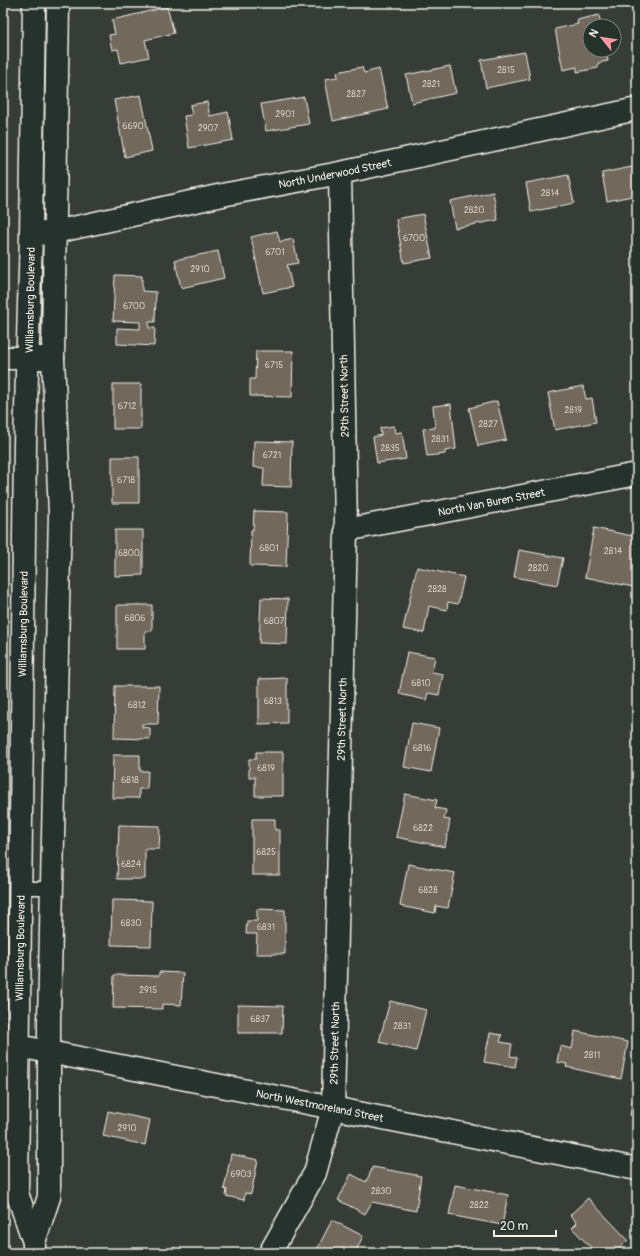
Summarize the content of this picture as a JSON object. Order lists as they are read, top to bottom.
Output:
{
  "streets": {
    "main road": [
      "North Underwood Street",
      "Williamsburg Boulevard",
      "29th Street North",
      "North Van Buren Street",
      "North Westmoreland Street"
    ]
  },
  "crossings": [
    ["North Underwood Street", "Williamsburg Boulevard"],
    ["North Underwood Street", "29th Street North"],
    ["Williamsburg Boulevard", "North Westmoreland Street"],
    ["29th Street North", "North Van Buren Street"],
    ["29th Street North", "North Westmoreland Street"]
  ],
  "house_numbers": [
    "2815",
    "2821",
    "2827",
    "2901",
    "6690",
    "2907",
    "2814",
    "2820",
    "6700",
    "6701",
    "2910",
    "6700",
    "6715",
    "6712",
    "2819",
    "2827",
    "2831",
    "2835",
    "6721",
    "6718",
    "6801",
    "2814",
    "6800",
    "2820",
    "2828",
    "6806",
    "6807",
    "6810",
    "6813",
    "6812",
    "6816",
    "6819",
    "6818",
    "6822",
    "6825",
    "6824",
    "6828",
    "6830",
    "6831",
    "2915",
    "6837",
    "2831",
    "2811",
    "2910",
    "6903",
    "2830",
    "2822"
  ],
  "scale_bar": "20 m",
  "north": "top left"
}
